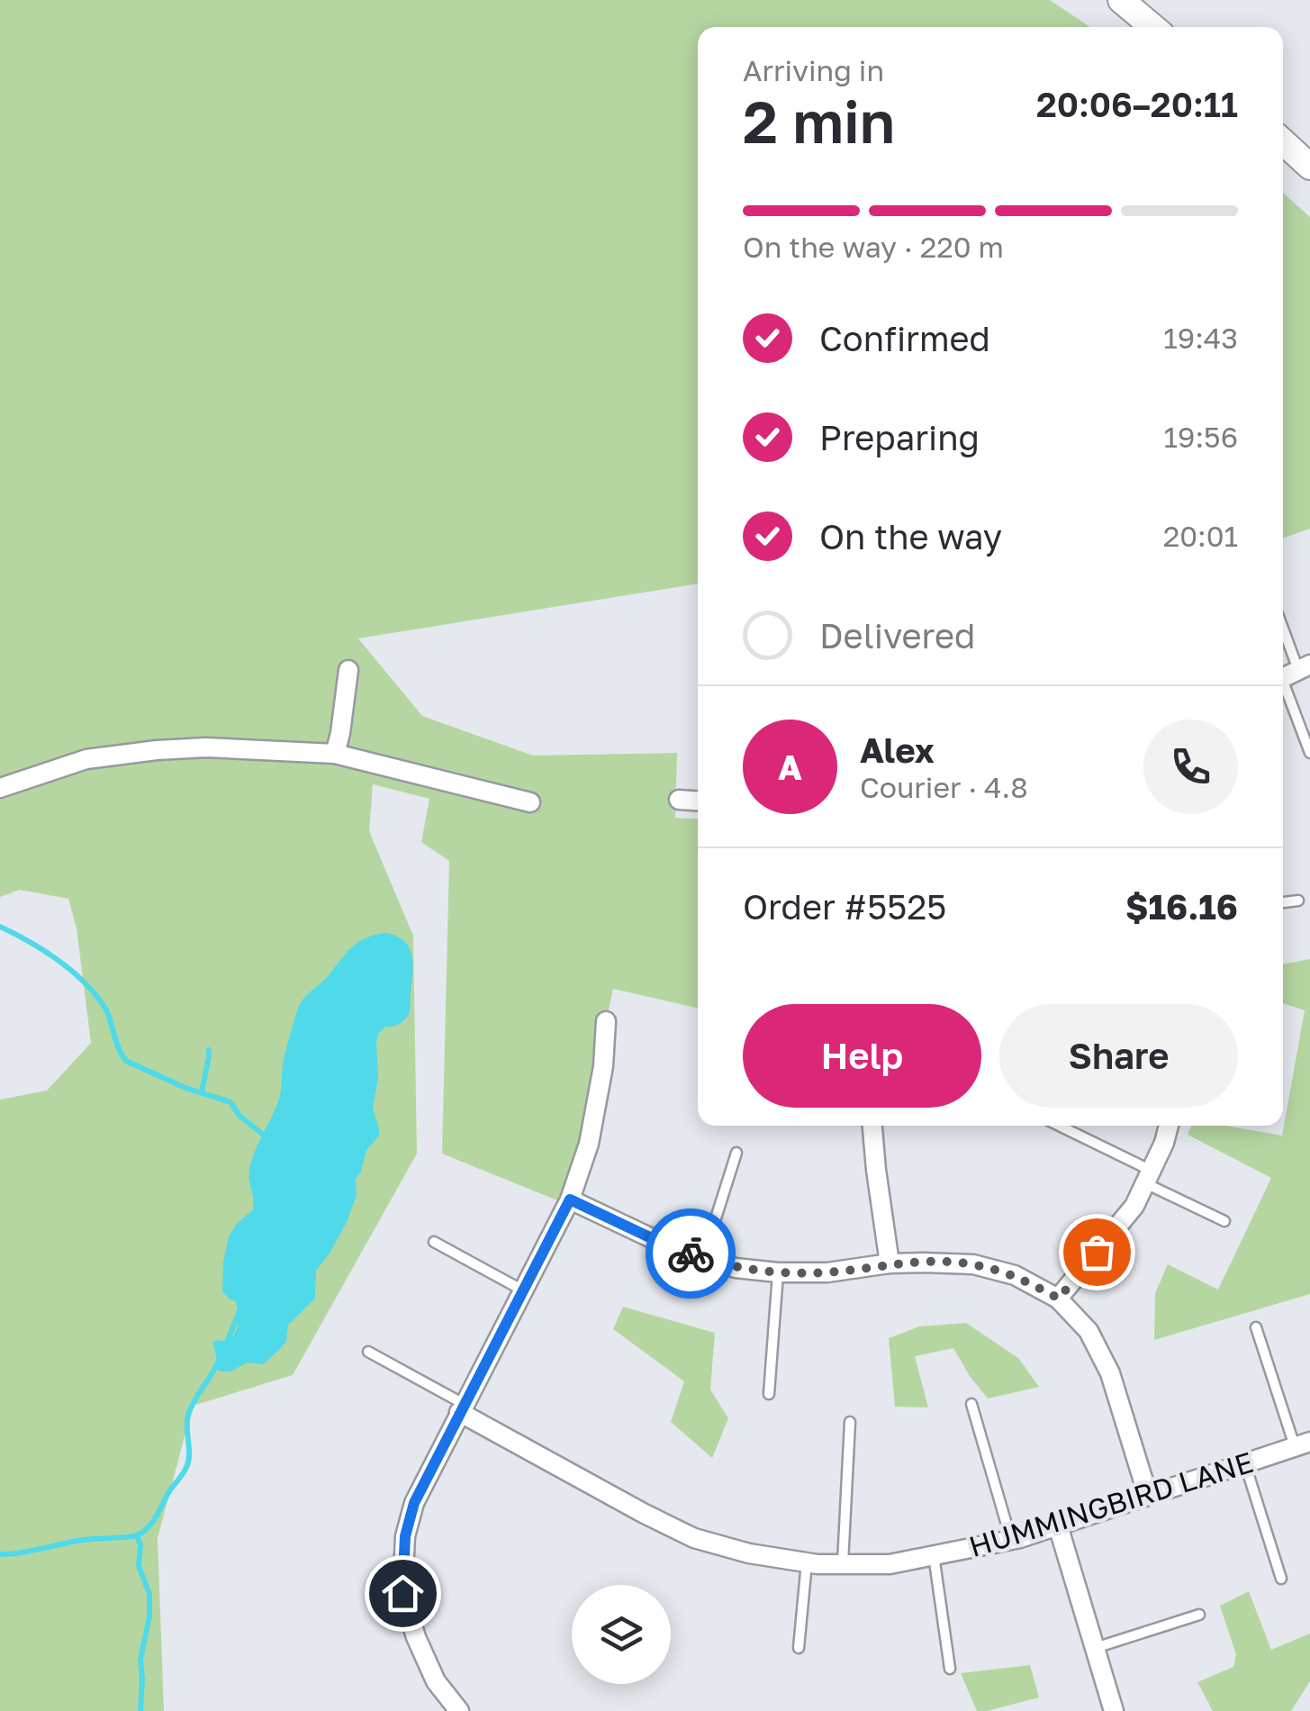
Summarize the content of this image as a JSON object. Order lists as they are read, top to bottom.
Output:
{
  "streets": {
    "street": ["HUMMINGBIRD LANE"]
  },
  "page": {
    "heading": ["2 min", "Arriving in", "20:06–20:11"],
    "panel": [
      "Alex",
      "Courier · 4.8",
      "Order #5525",
      "$16.16"
    ],
    "bar": "On the way · 220 m",
    "list": [
      ["Confirmed", "19:43"],
      ["Preparing", "19:56"],
      ["On the way", "20:01"],
      "Delivered"
    ],
    "round": "A",
    "buttons": ["Help", "Share"]
  }
}
